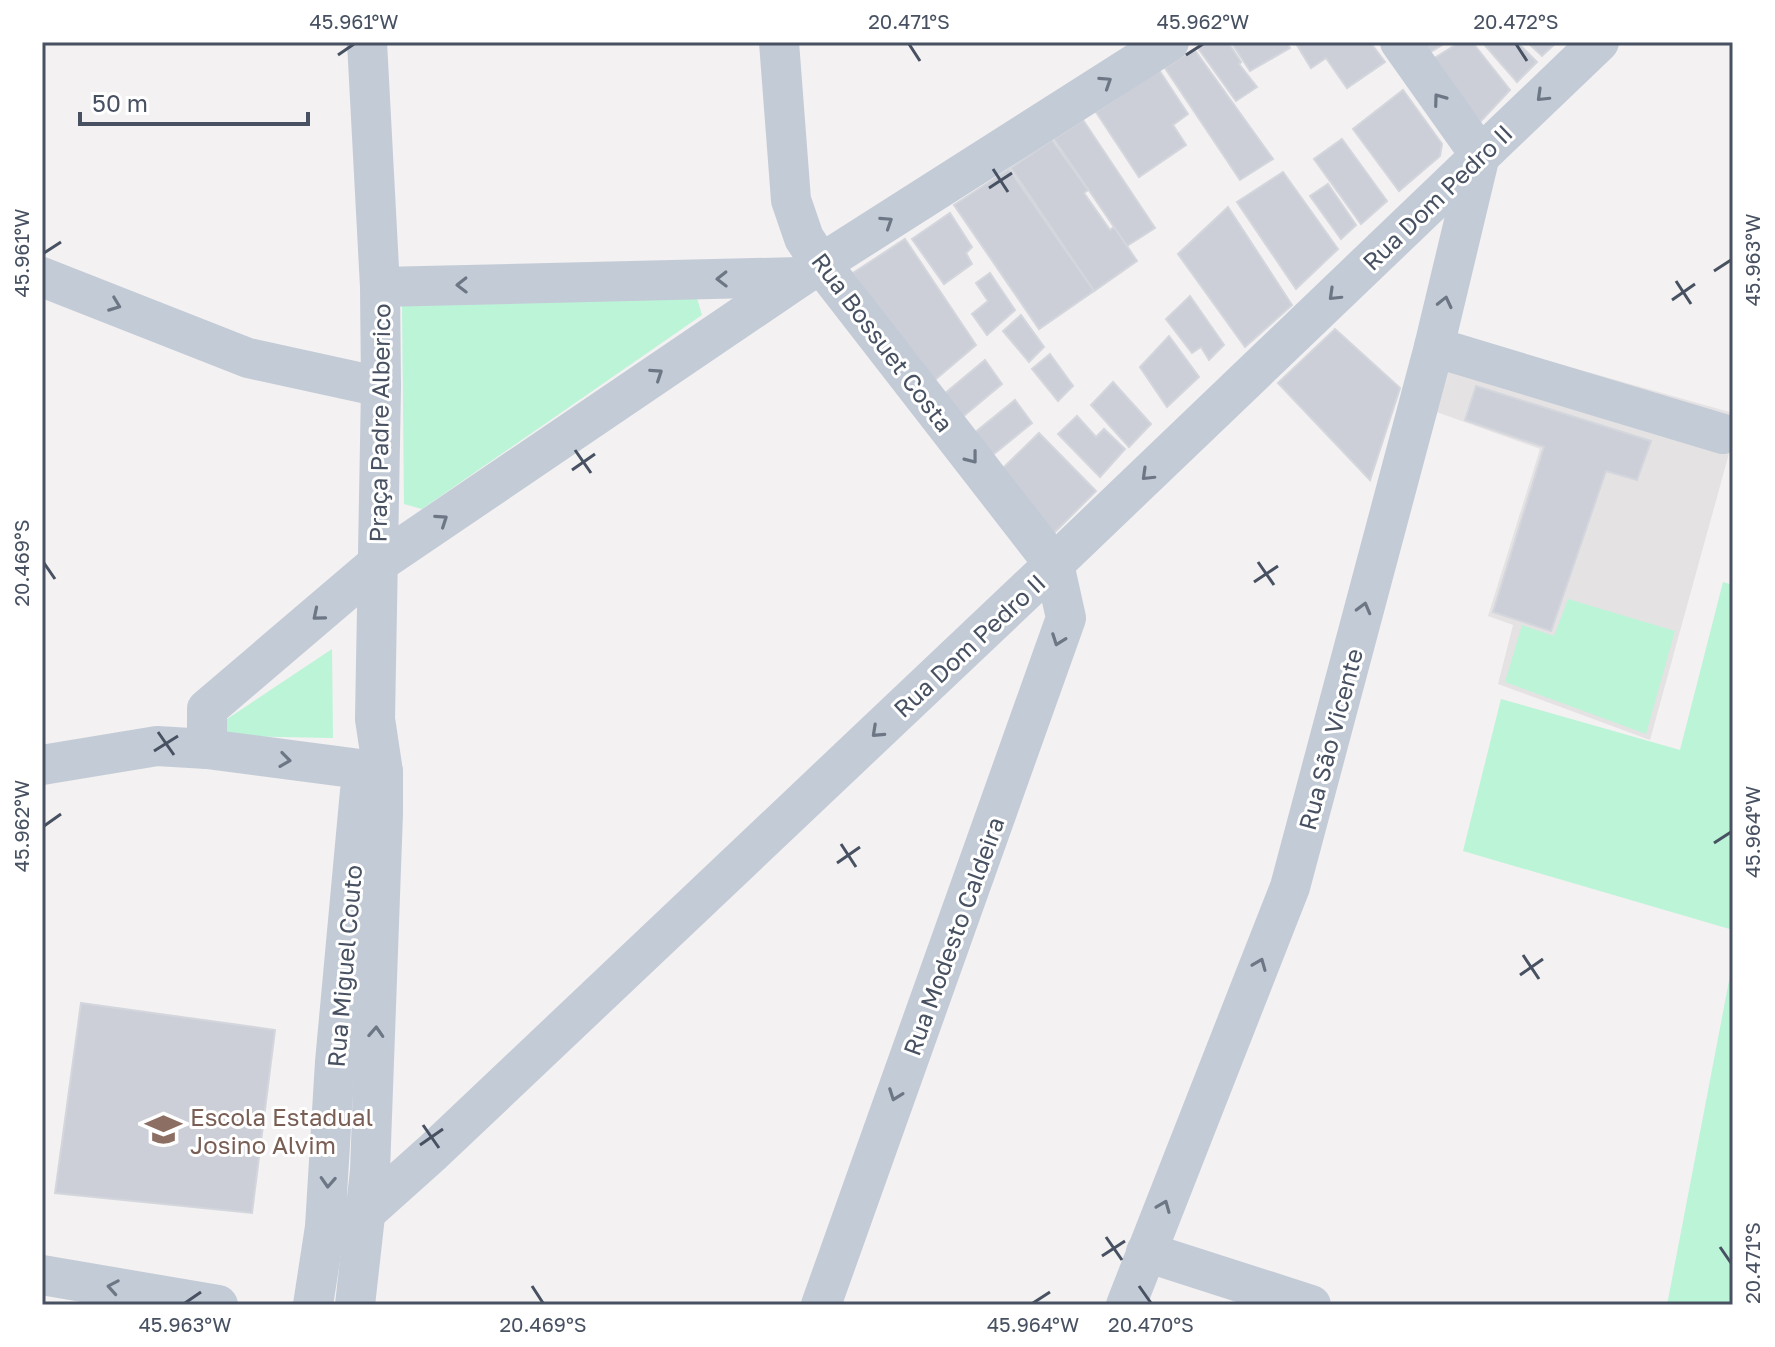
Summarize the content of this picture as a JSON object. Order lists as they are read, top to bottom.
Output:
{
  "streets": {
    "street": [
      "Rua Dom Pedro II",
      "Rua Bossuet Costa",
      "Praça Padre Alberico",
      "Rua São Vicente",
      "Rua Modesto Caldeira",
      "Rua Miguel Couto"
    ]
  },
  "crossings": [
    ["Rua Dom Pedro II", "Rua Bossuet Costa"],
    ["Rua Dom Pedro II", "Rua São Vicente"],
    ["Rua Dom Pedro II", "Rua Modesto Caldeira"],
    ["Rua Dom Pedro II", "Rua Miguel Couto"],
    ["Rua Bossuet Costa", "Praça Padre Alberico"],
    ["Rua Bossuet Costa", "Rua Modesto Caldeira"]
  ],
  "one_way": [
    "Rua Dom Pedro II",
    "Rua Bossuet Costa",
    "Rua São Vicente",
    "Rua Modesto Caldeira"
  ],
  "places": {
    "school or university": ["Escola Estadual Josino Alvim"]
  },
  "scale_bar": "50 m",
  "coordinates": [
    "45.961°W",
    "20.471°S",
    "45.962°W",
    "20.472°S",
    "45.963°W",
    "20.469°S",
    "45.964°W",
    "20.470°S"
  ]
}
